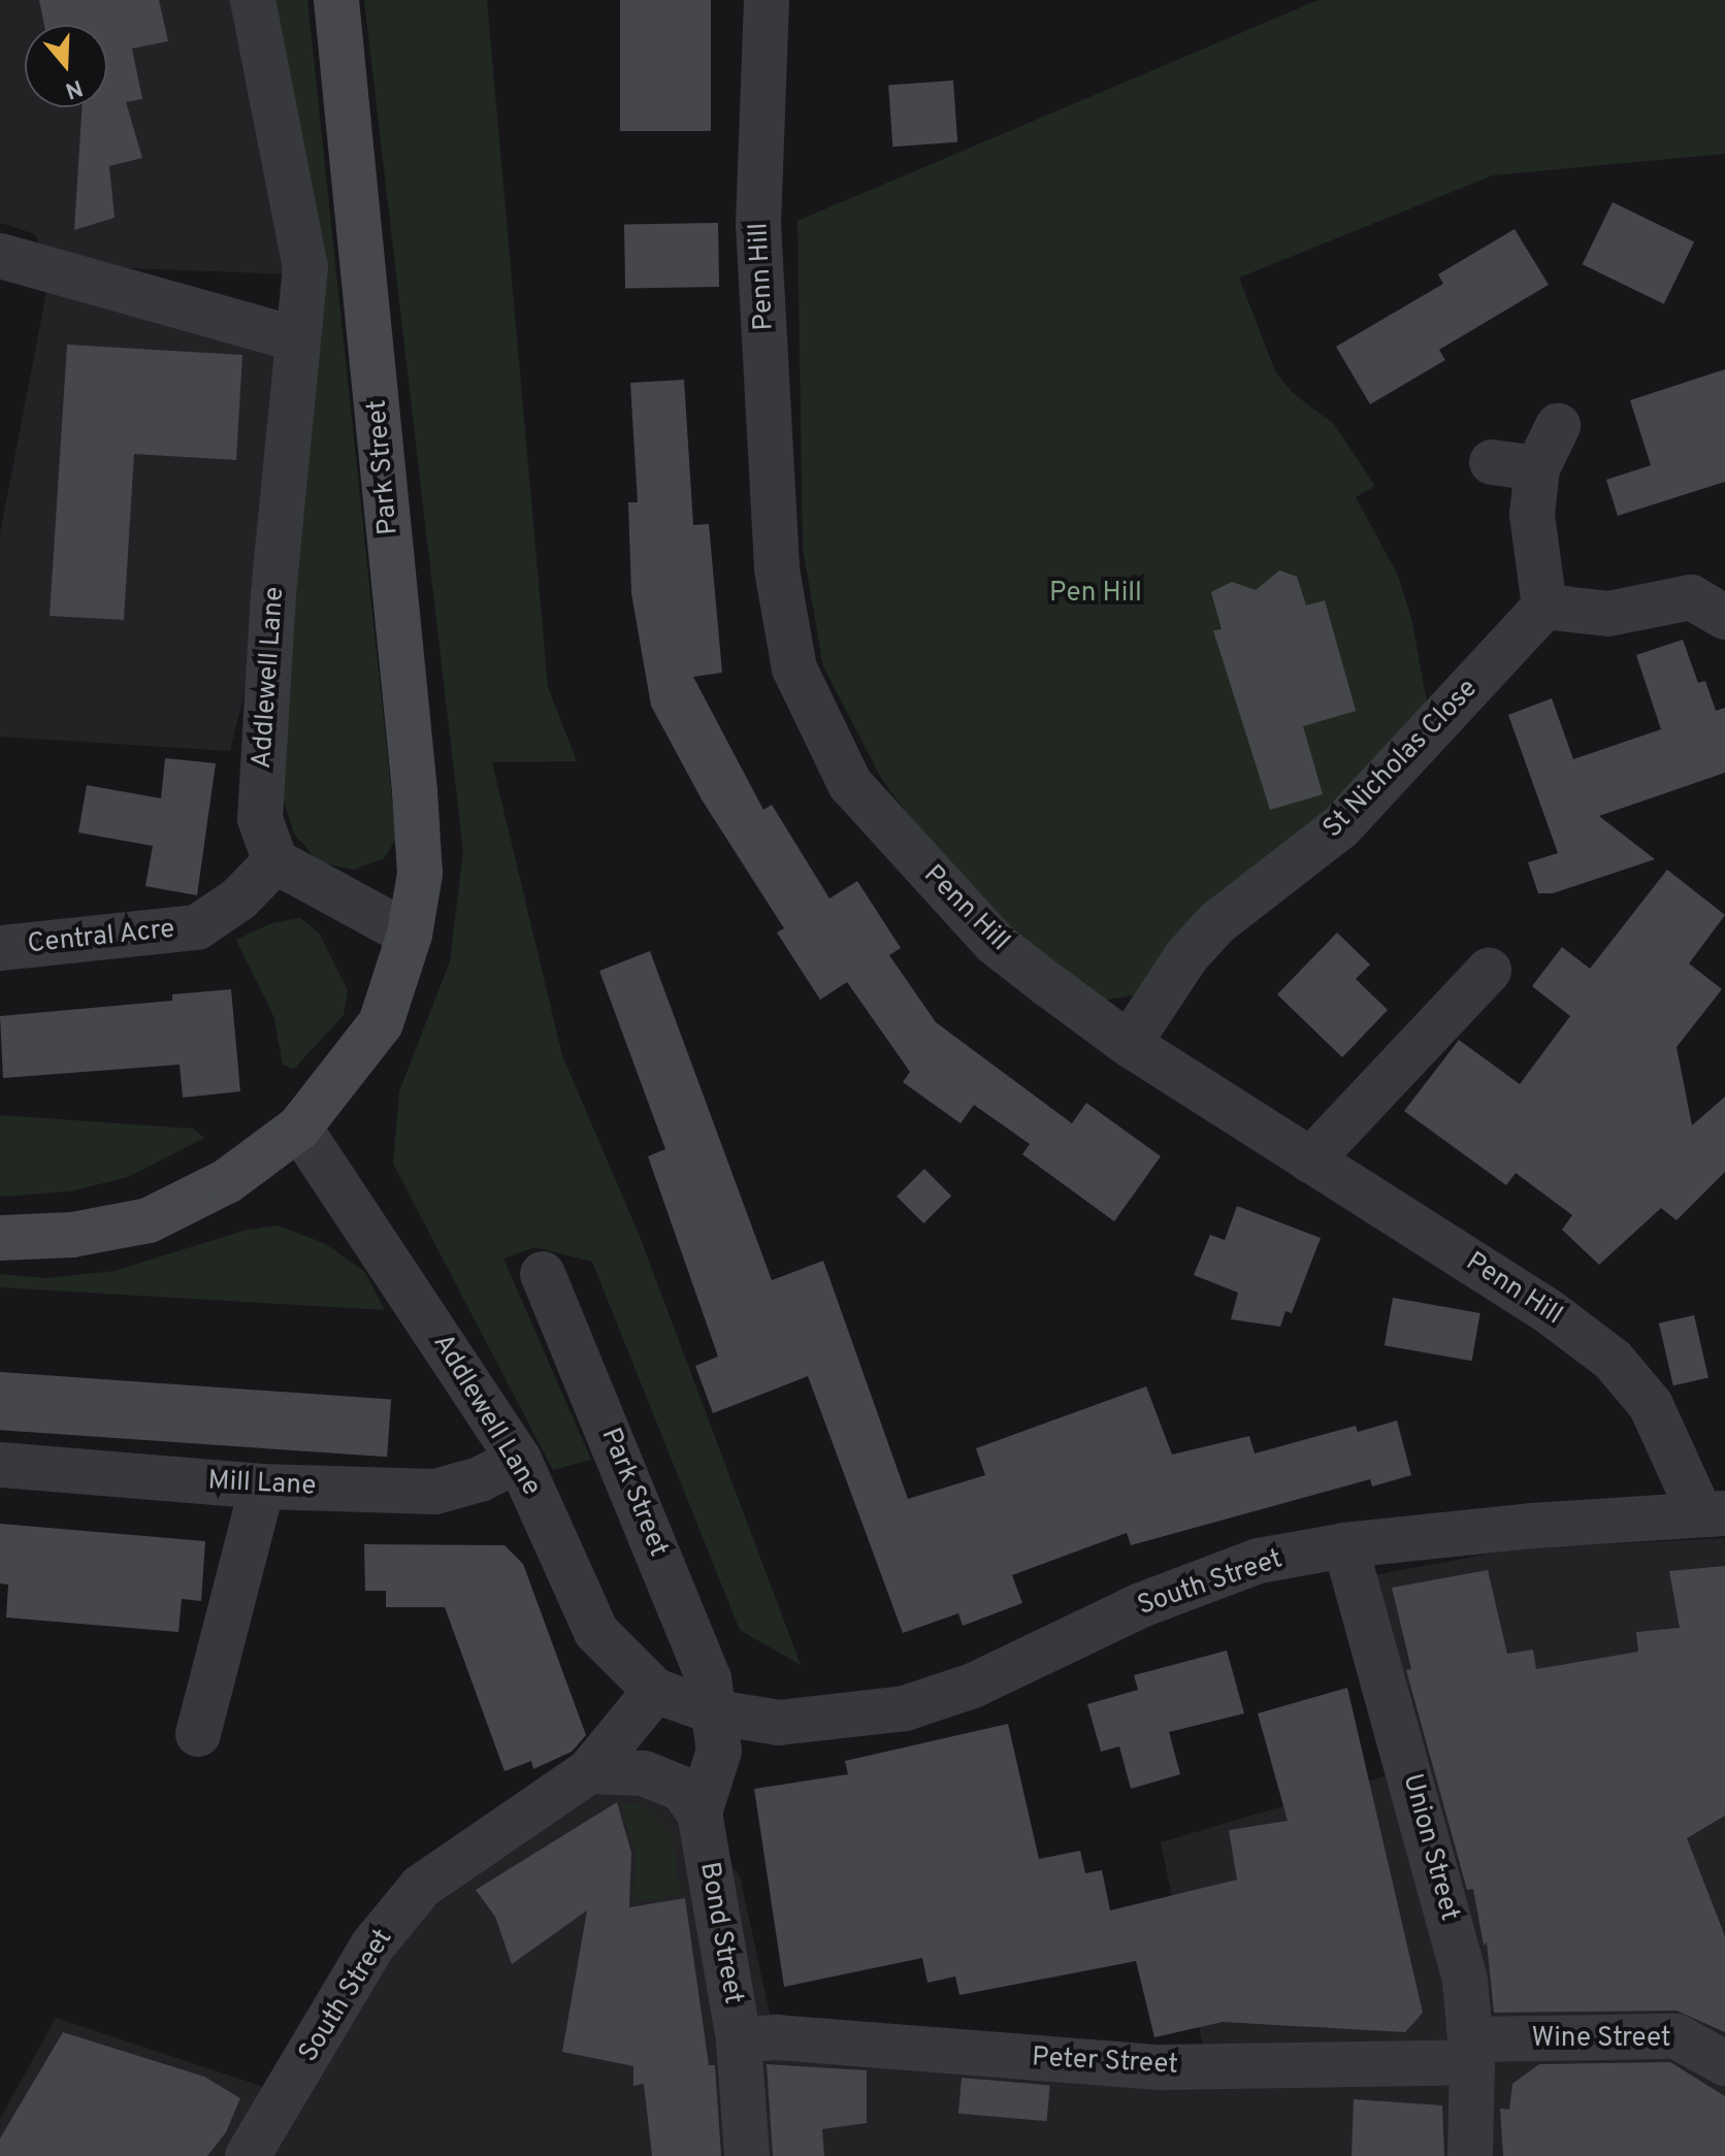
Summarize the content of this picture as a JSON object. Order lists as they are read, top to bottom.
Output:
{
  "streets": {
    "street": [
      "Penn Hill",
      "Park Street",
      "Addlewell Lane",
      "St Nicholas Close",
      "Central Acre",
      "Mill Lane",
      "South Street",
      "Union Street",
      "Bond Street",
      "Wine Street",
      "Peter Street"
    ]
  },
  "crossings": [
    ["Penn Hill", "St Nicholas Close"],
    ["Penn Hill", "South Street"],
    ["Park Street", "Addlewell Lane"],
    ["Park Street", "South Street"],
    ["Park Street", "Bond Street"],
    ["Addlewell Lane", "Central Acre"],
    ["Addlewell Lane", "Mill Lane"],
    ["Addlewell Lane", "South Street"],
    ["Addlewell Lane", "Bond Street"],
    ["South Street", "Union Street"],
    ["South Street", "Bond Street"],
    ["Union Street", "Wine Street"],
    ["Union Street", "Peter Street"],
    ["Bond Street", "Peter Street"],
    ["Wine Street", "Peter Street"]
  ],
  "parks": ["Pen Hill"],
  "north": "bottom"
}
